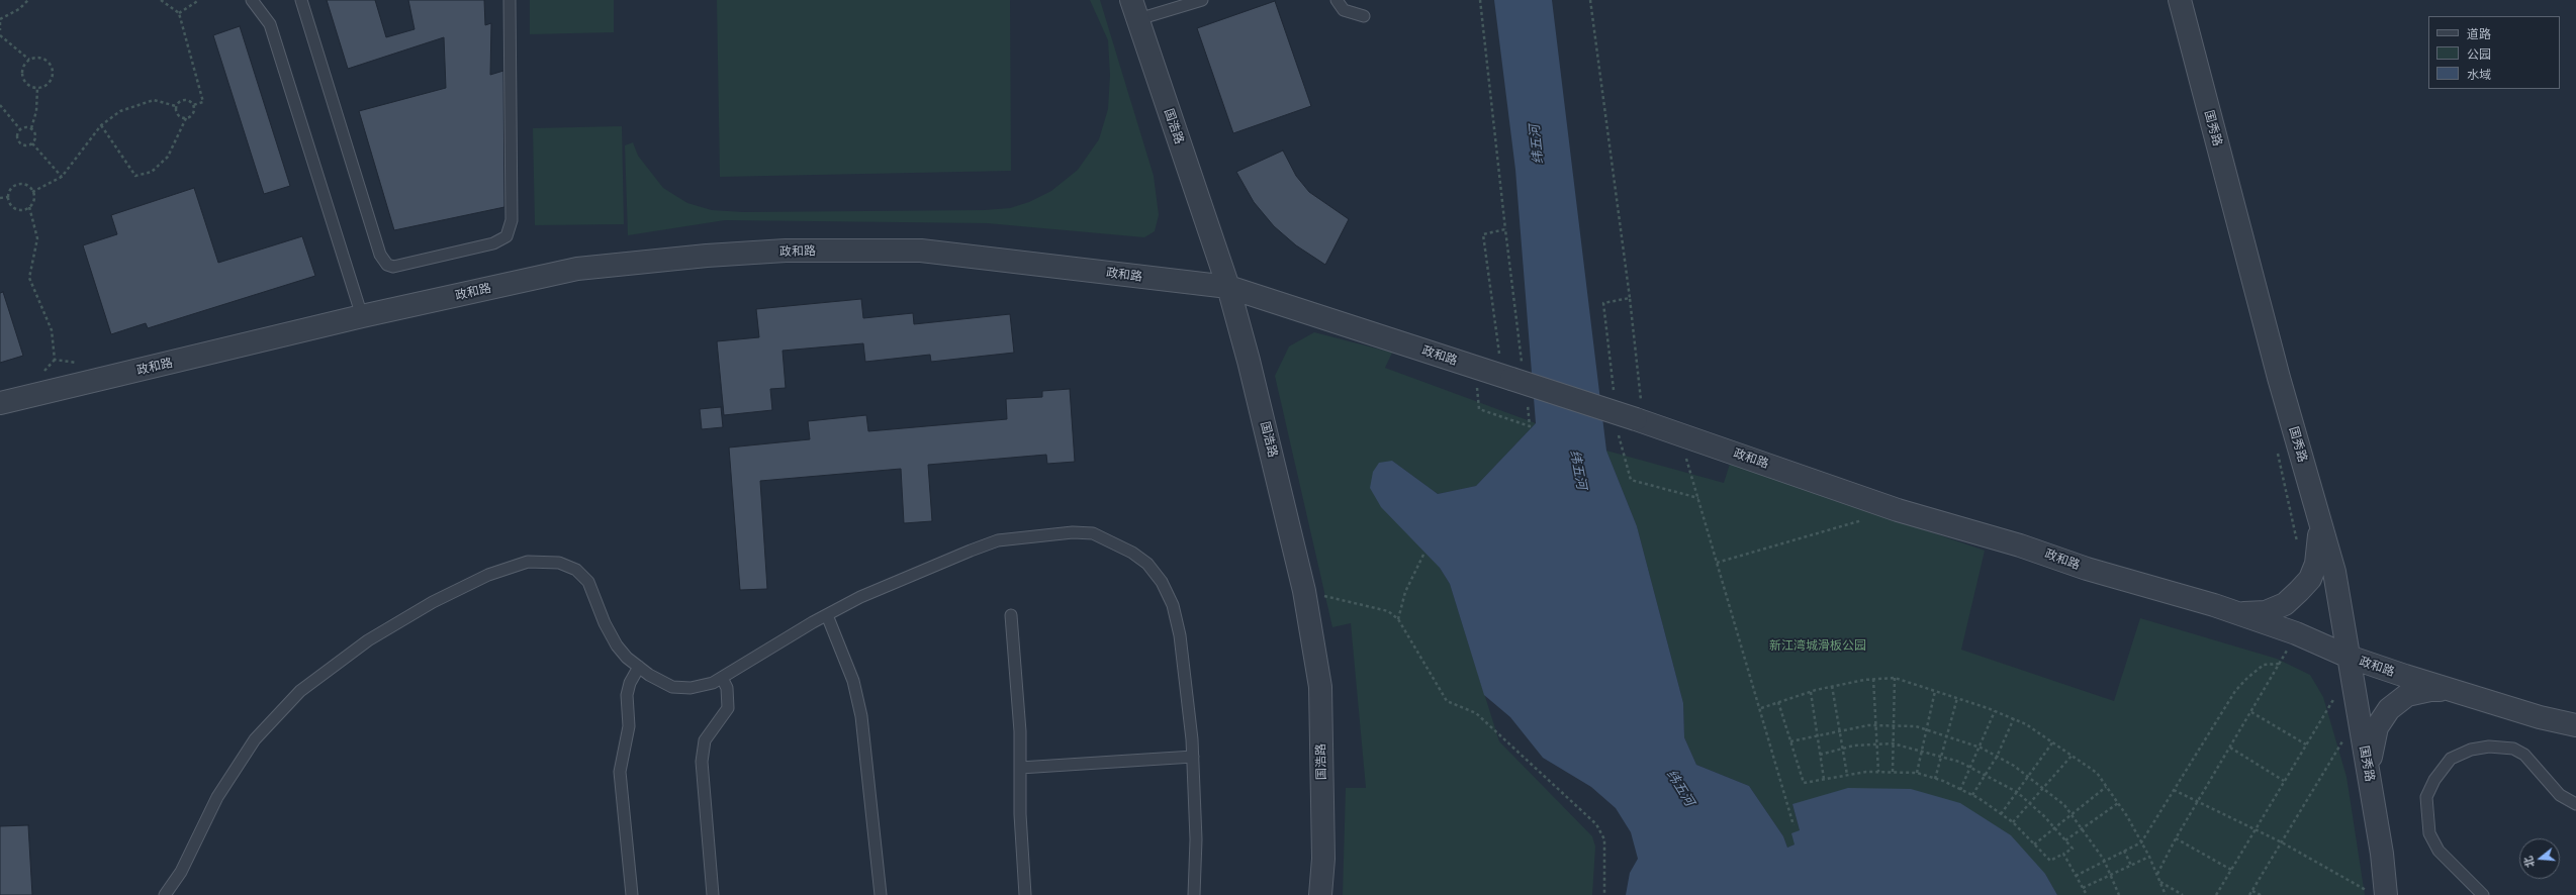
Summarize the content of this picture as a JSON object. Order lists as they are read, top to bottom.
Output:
{
  "streets": {
    "street": ["国浩路", "国秀路", "政和路"]
  },
  "crossings": [
    ["国浩路", "政和路"],
    ["国秀路", "政和路"]
  ],
  "water": ["纬五河"],
  "parks": ["新江湾城滑板公园"],
  "legend": ["道路", "公园", "水域"],
  "north": "left"
}
